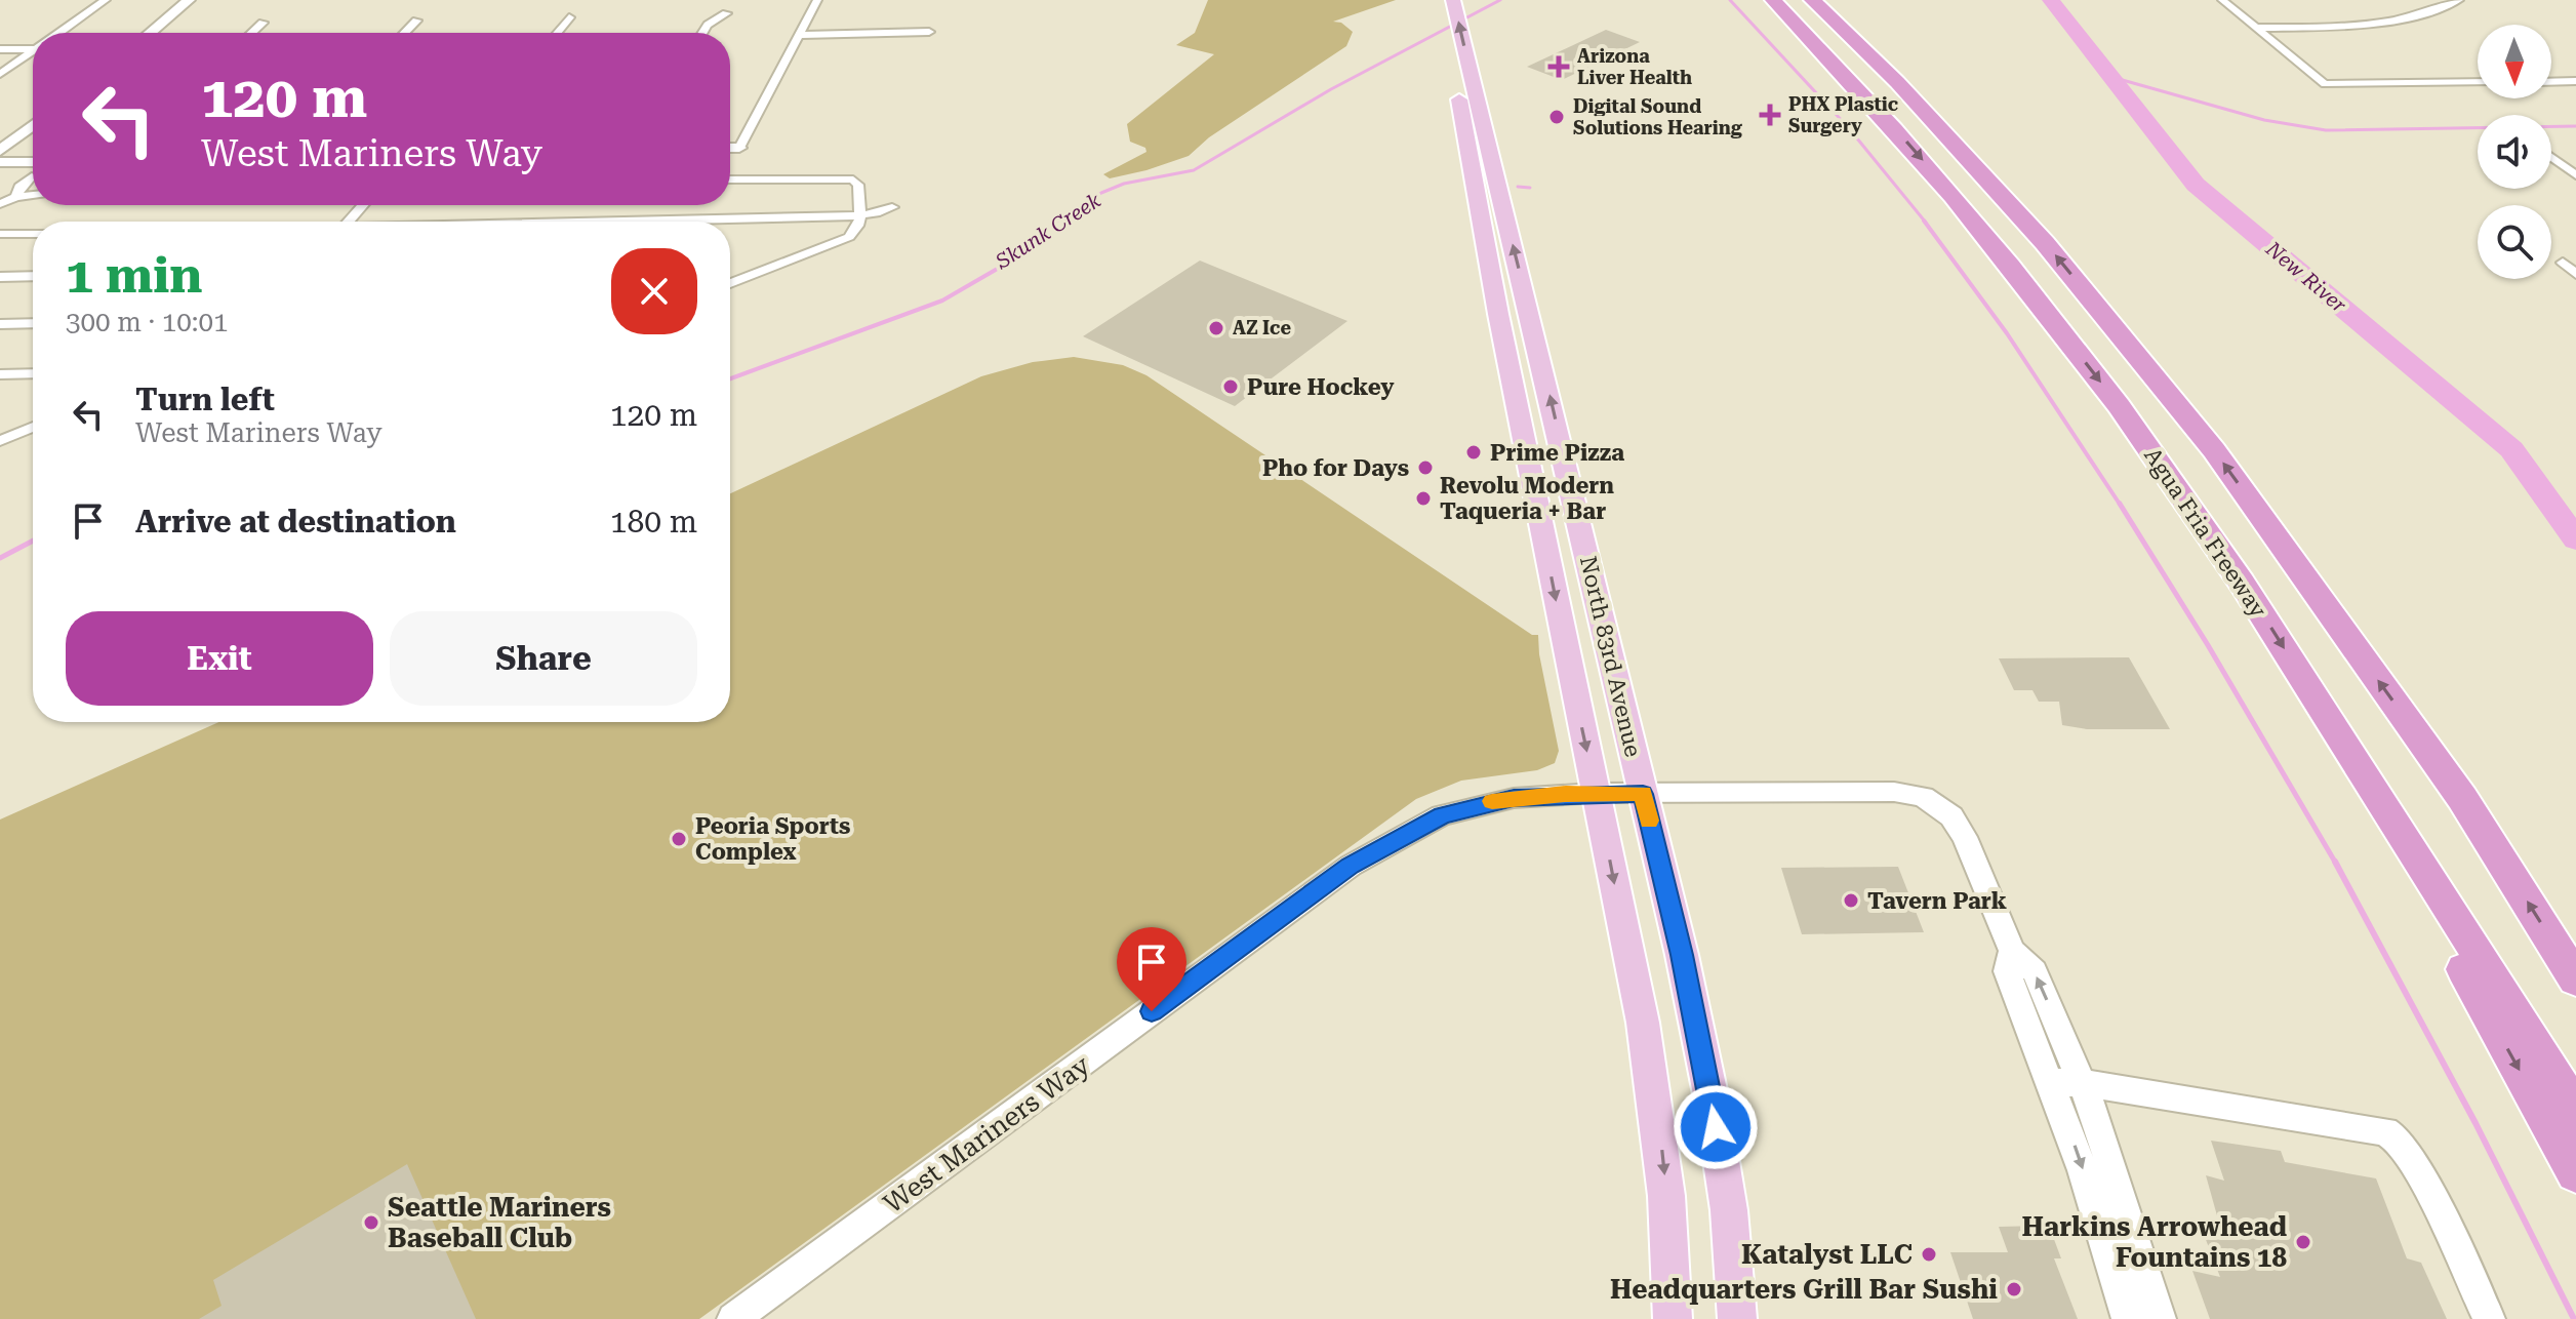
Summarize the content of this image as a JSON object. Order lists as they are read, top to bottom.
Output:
{
  "streets": {
    "highway": ["Agua Fria Freeway"],
    "main road": ["North 83rd Avenue"],
    "street": ["West Mariners Way"]
  },
  "crossings": [
    ["North 83rd Avenue", "West Mariners Way"]
  ],
  "water": ["Skunk Creek", "New River"],
  "places": {
    "health": ["Arizona Liver Health", "PHX Plastic Surgery"],
    "other": [
      "Digital Sound Solutions Hearing",
      "AZ Ice",
      "Pure Hockey",
      "Prime Pizza",
      "Pho for Days",
      "Revolu Modern Taqueria + Bar",
      "Peoria Sports Complex",
      "Tavern Park",
      "Seattle Mariners Baseball Club",
      "Harkins Arrowhead Fountains 18",
      "Katalyst LLC",
      "Headquarters Grill Bar Sushi"
    ]
  },
  "north": "bottom",
  "page": {
    "turn": ["120 m", "West Mariners Way"],
    "heading": ["1 min", "300 m · 10:01"],
    "list": [
      {
        "name": "Turn left",
        "note": "West Mariners Way",
        "value": "120 m"
      },
      {
        "name": "Arrive at destination",
        "value": "180 m"
      }
    ],
    "buttons": ["Exit", "Share"]
  }
}
